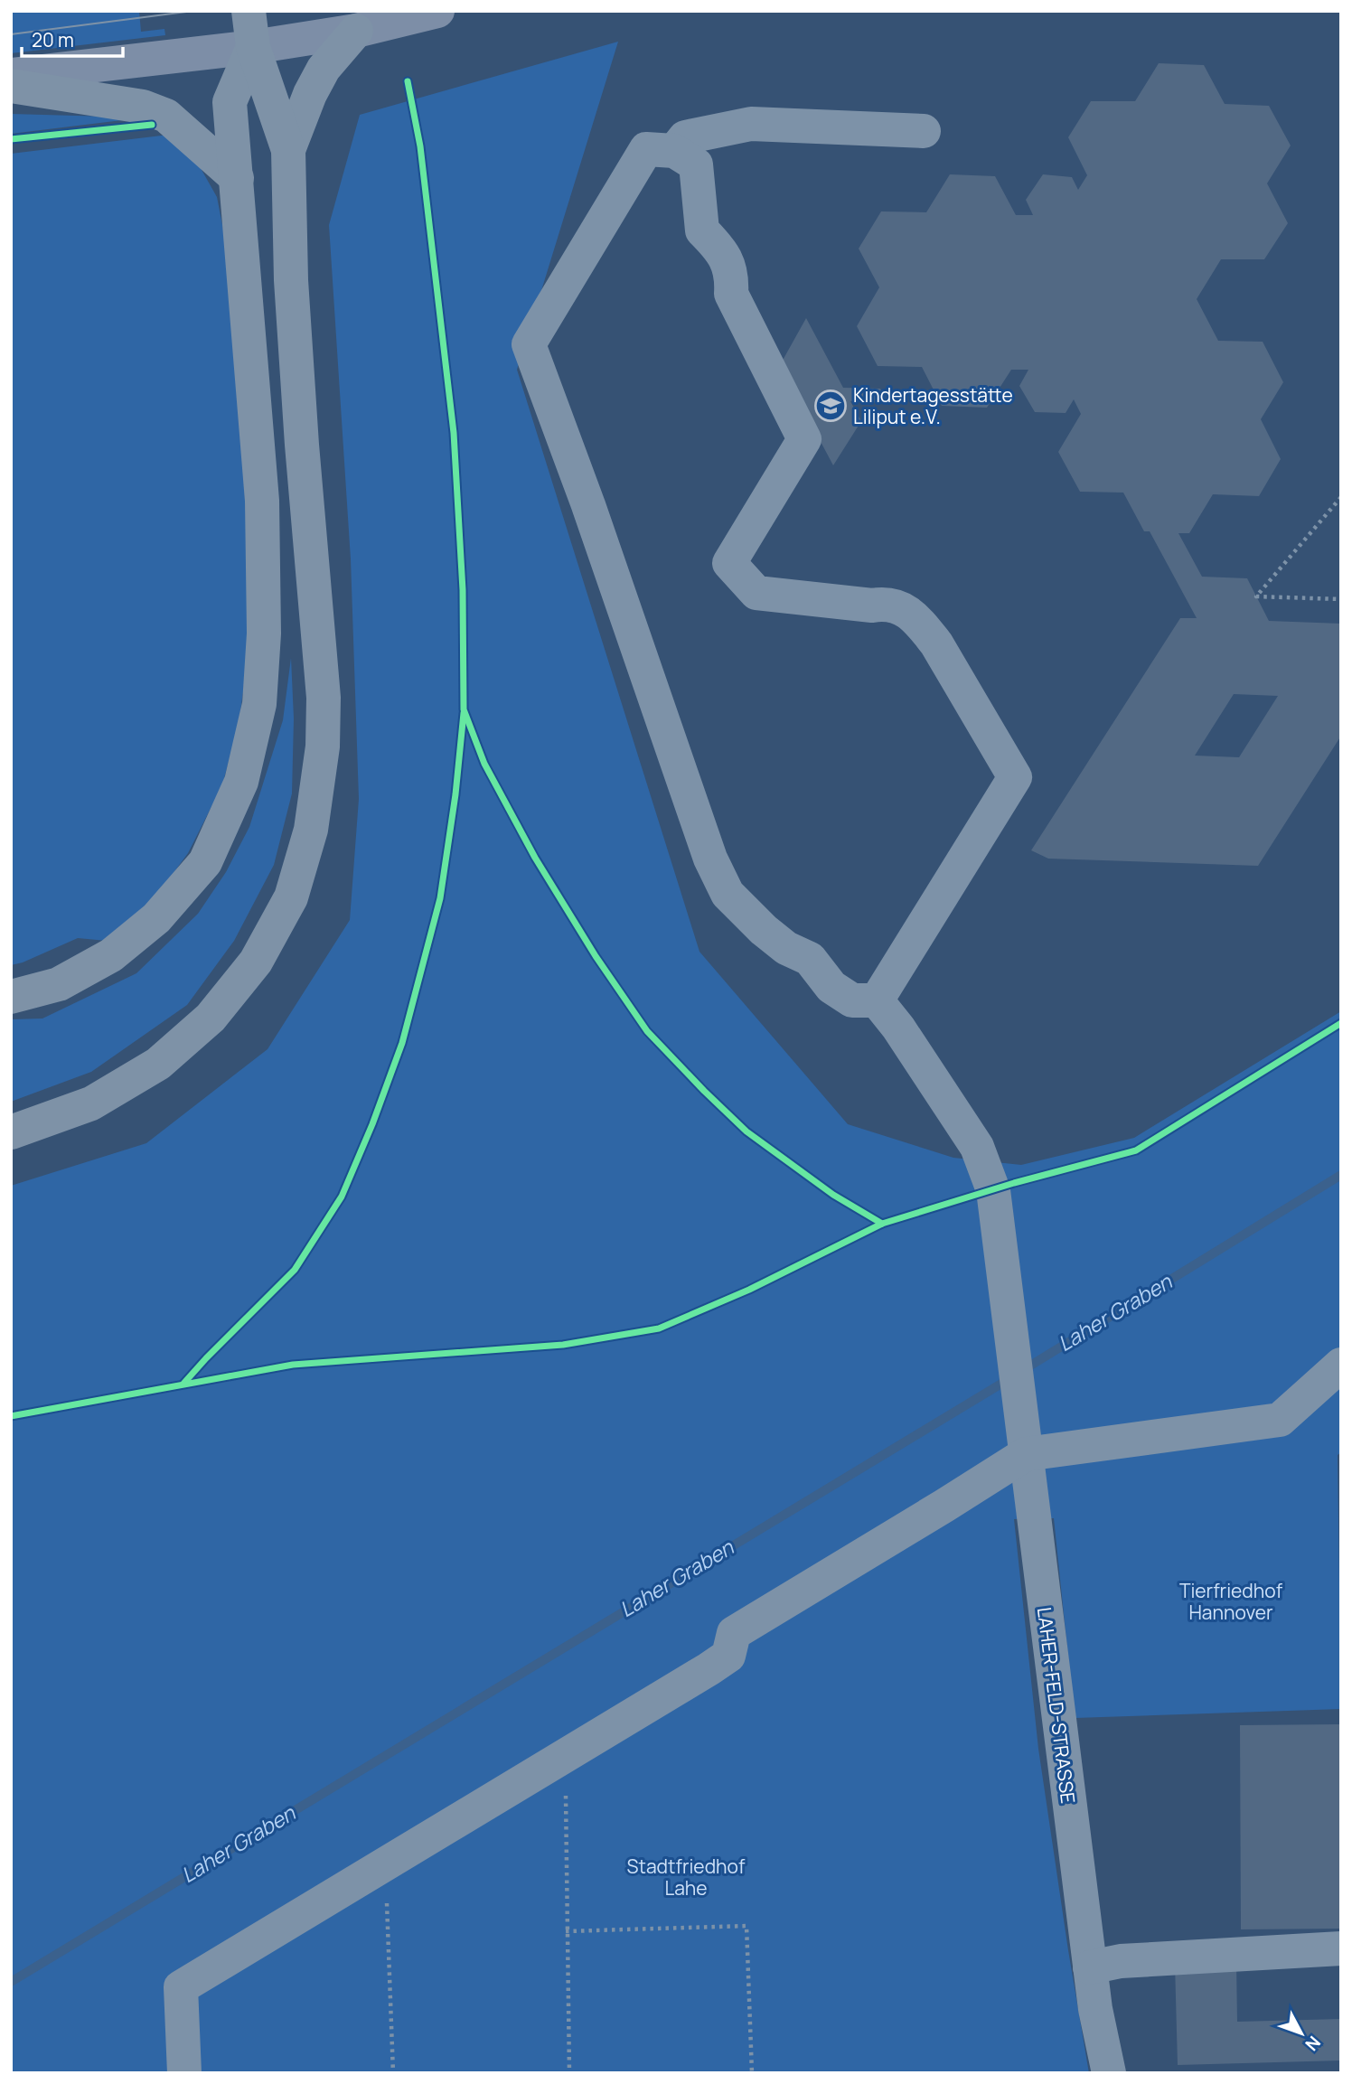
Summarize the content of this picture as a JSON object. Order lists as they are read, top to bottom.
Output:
{
  "streets": {
    "street": ["LAHER-FELD-STRASSE"]
  },
  "water": ["Laher Graben"],
  "parks": ["Tierfriedhof Hannover", "Stadtfriedhof Lahe"],
  "places": {
    "school or university": ["Kindertagesstätte Liliput e.V."]
  },
  "scale_bar": "20 m",
  "north": "bottom right"
}
